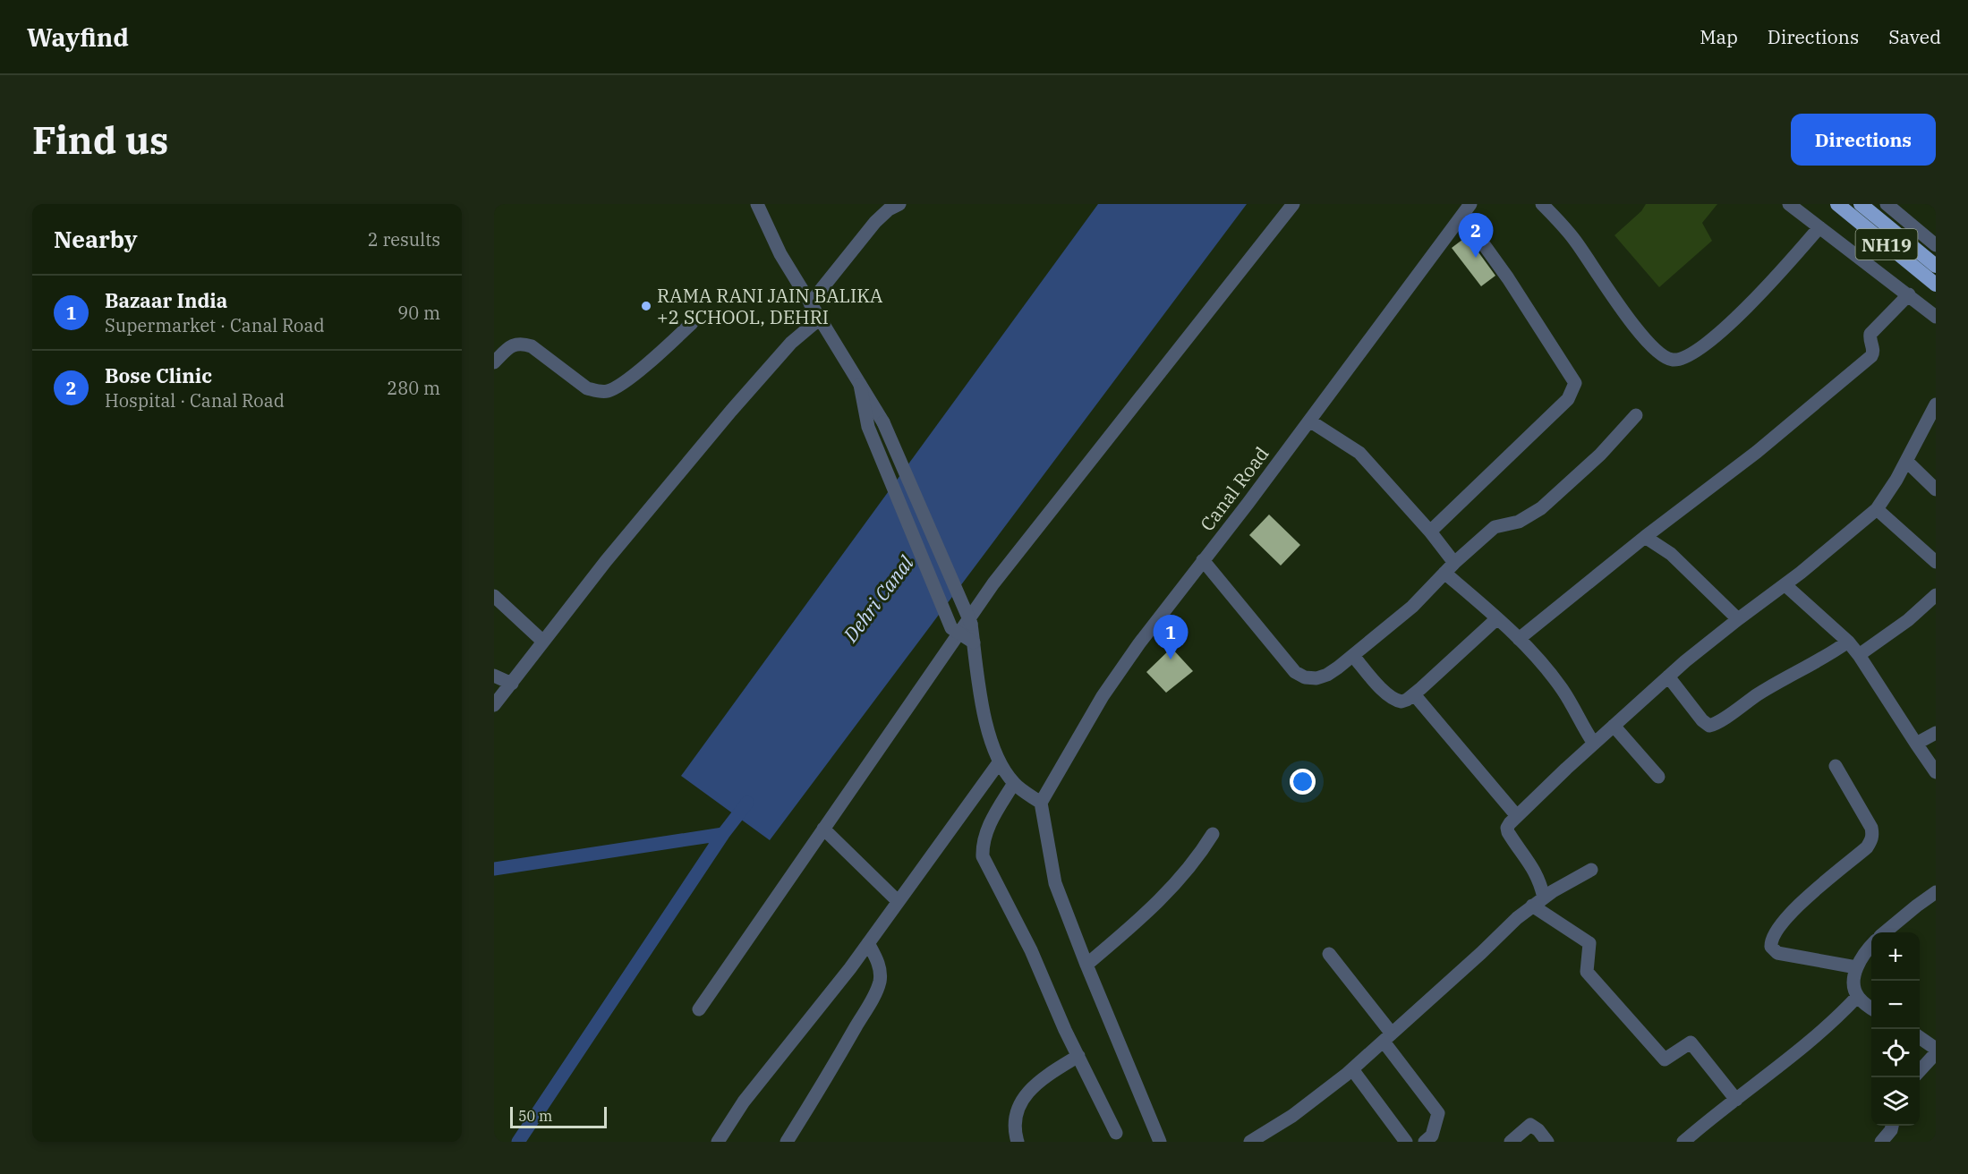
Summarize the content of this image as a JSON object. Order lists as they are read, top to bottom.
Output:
{
  "streets": {
    "highway": ["NH19"],
    "street": ["Canal Road"]
  },
  "water": ["Dehri Canal"],
  "places": ["RAMA RANI JAIN BALIKA +2 SCHOOL, DEHRI"],
  "scale_bar": "50 m",
  "page": {
    "header": "Wayfind",
    "nav": ["Map", "Directions", "Saved"],
    "buttons": "Directions",
    "title": "Find us",
    "heading": ["Nearby", "2 results"],
    "pins": ["2", "1"],
    "list": [
      {
        "mark": "1",
        "name": "Bazaar India",
        "note": "Supermarket · Canal Road",
        "value": "90 m"
      },
      {
        "mark": "2",
        "name": "Bose Clinic",
        "note": "Hospital · Canal Road",
        "value": "280 m"
      }
    ],
    "map_buttons": ["+", "−"],
    "scale": "50 m"
  }
}
